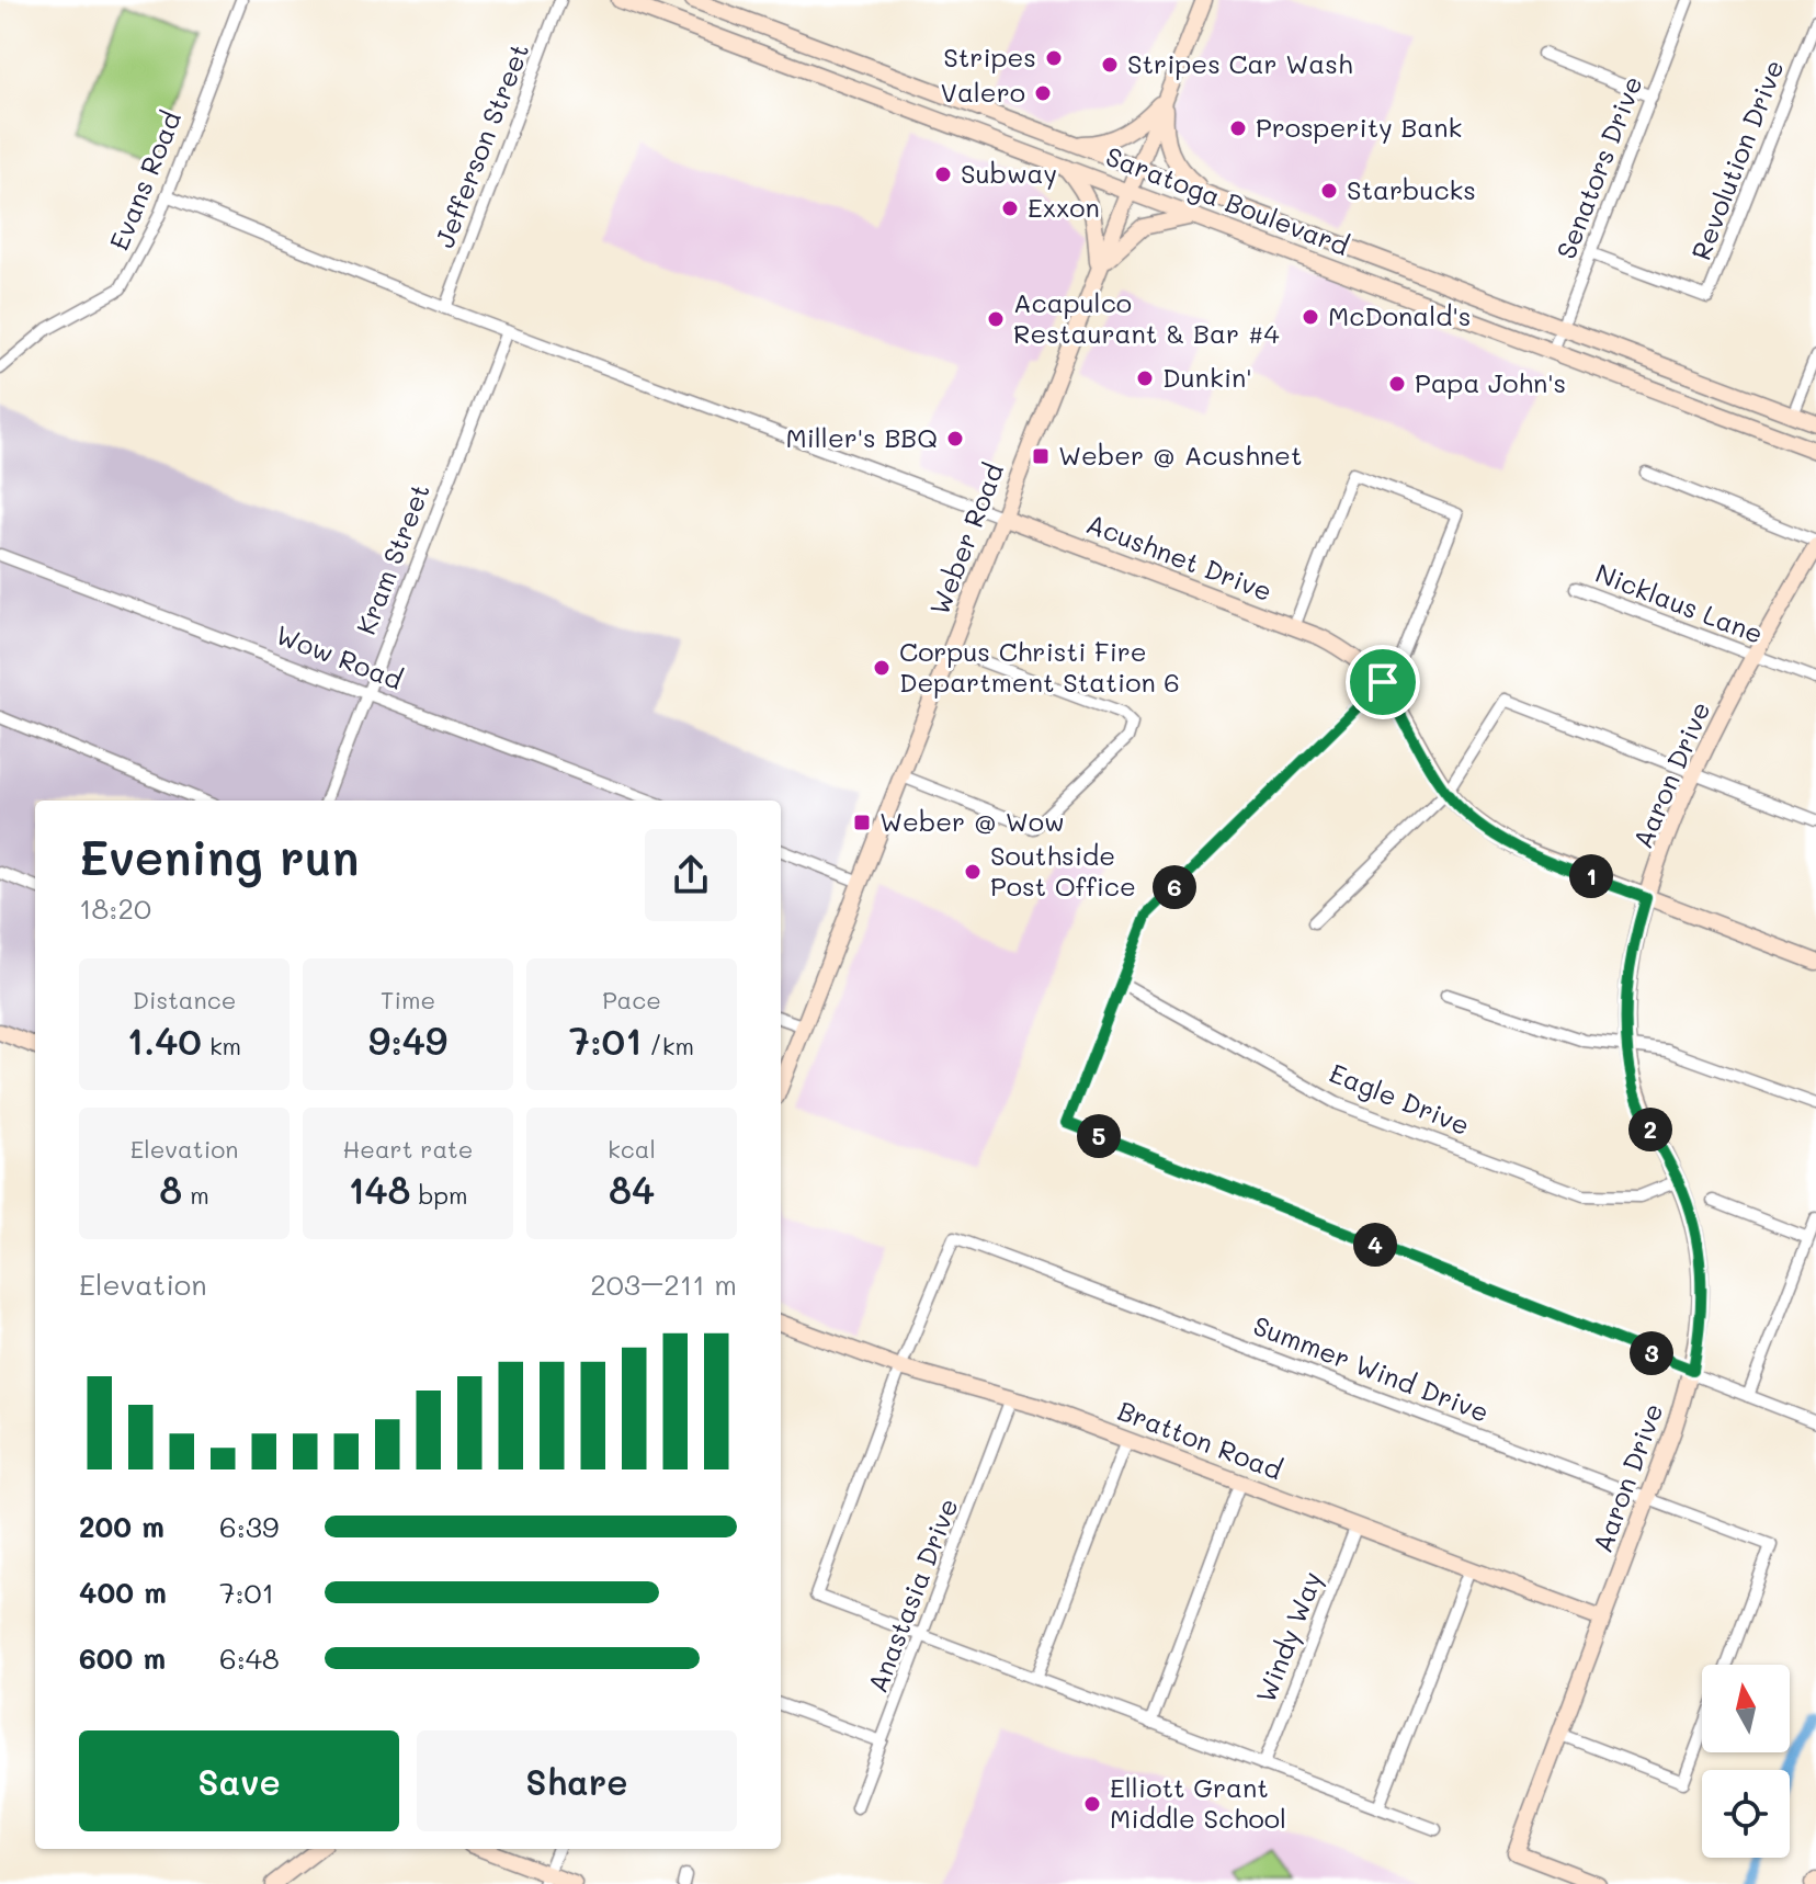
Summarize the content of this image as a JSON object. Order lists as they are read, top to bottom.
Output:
{
  "streets": {
    "main road": [
      "Saratoga Boulevard",
      "Weber Road",
      "Acushnet Drive",
      "Aaron Drive",
      "Bratton Road"
    ],
    "street": [
      "Jefferson Street",
      "Revolution Drive",
      "Senators Drive",
      "Evans Road",
      "Kram Street",
      "Nicklaus Lane",
      "Wow Road",
      "Eagle Drive",
      "Summer Wind Drive",
      "Anastasia Drive",
      "Windy Way"
    ]
  },
  "crossings": [
    ["Jefferson Street", "Acushnet Drive"],
    ["Revolution Drive", "Senators Drive"],
    ["Senators Drive", "Saratoga Boulevard"],
    ["Evans Road", "Acushnet Drive"],
    ["Saratoga Boulevard", "Weber Road"],
    ["Weber Road", "Acushnet Drive"],
    ["Acushnet Drive", "Kram Street"],
    ["Acushnet Drive", "Aaron Drive"],
    ["Kram Street", "Wow Road"],
    ["Nicklaus Lane", "Aaron Drive"],
    ["Aaron Drive", "Eagle Drive"],
    ["Aaron Drive", "Summer Wind Drive"],
    ["Aaron Drive", "Bratton Road"],
    ["Summer Wind Drive", "Bratton Road"],
    ["Bratton Road", "Anastasia Drive"],
    ["Bratton Road", "Windy Way"]
  ],
  "places": {
    "other": [
      "Stripes",
      "Stripes Car Wash",
      "Valero",
      "Prosperity Bank",
      "Subway",
      "Starbucks",
      "Exxon",
      "McDonald's",
      "Acapulco Restaurant & Bar #4",
      "Dunkin'",
      "Papa John's",
      "Miller's BBQ",
      "Corpus Christi Fire Department Station 6",
      "Southside Post Office",
      "Elliott Grant Middle School"
    ],
    "transit": ["Weber @ Acushnet", "Weber @ Wow"]
  },
  "north": "top",
  "page": {
    "heading": ["Evening run", "18:20"],
    "pins": [
      "1",
      "6",
      "2",
      "5",
      "4",
      "3"
    ],
    "stats": [
      ["Distance", "1.40 km"],
      ["Time", "9:49"],
      ["Pace", "7:01 /km"],
      ["Elevation", "8 m"],
      ["Heart rate", "148 bpm"],
      ["kcal", "84"]
    ],
    "chart": ["Elevation", "203–211 m"],
    "list": [
      {
        "name": "200 m",
        "note": "6:39"
      },
      {
        "name": "400 m",
        "note": "7:01"
      },
      {
        "name": "600 m",
        "note": "6:48"
      }
    ],
    "buttons": ["Save", "Share"]
  }
}
